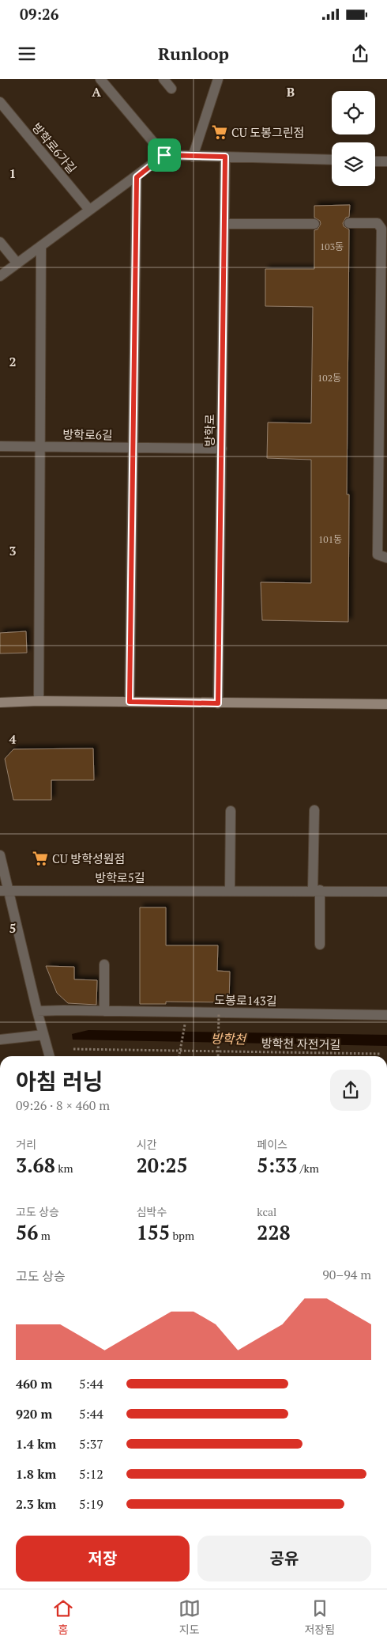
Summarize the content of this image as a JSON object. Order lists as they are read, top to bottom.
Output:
{
  "streets": {
    "street": [
      "방학로6가길",
      "방학로",
      "방학로6길",
      "방학로5길",
      "도봉로143길"
    ],
    "path": ["방학천 자전거길"]
  },
  "crossings": [
    ["방학로", "방학로6길"]
  ],
  "water": ["방학천"],
  "places": {
    "supermarket": ["CU 도봉그린점", "CU 방학성원점"]
  },
  "house_numbers": ["103동", "102동", "101동"],
  "page": {
    "status": "09:26",
    "header": "Runloop",
    "heading": ["아침 러닝", "09:26 · 8 × 460 m"],
    "stats": [
      ["거리", "3.68 km"],
      ["시간", "20:25"],
      ["페이스", "5:33 /km"],
      ["고도 상승", "56 m"],
      ["심박수", "155 bpm"],
      ["kcal", "228"]
    ],
    "chart": ["고도 상승", "90–94 m"],
    "list": [
      {
        "name": "460 m",
        "note": "5:44"
      },
      {
        "name": "920 m",
        "note": "5:44"
      },
      {
        "name": "1.4 km",
        "note": "5:37"
      },
      {
        "name": "1.8 km",
        "note": "5:12"
      },
      {
        "name": "2.3 km",
        "note": "5:19"
      }
    ],
    "buttons": ["저장", "공유"],
    "tabs": ["홈", "지도", "저장됨"]
  },
  "grid": {
    "columns": ["A", "B"],
    "rows": [
      "1",
      "2",
      "3",
      "4",
      "5"
    ]
  }
}
